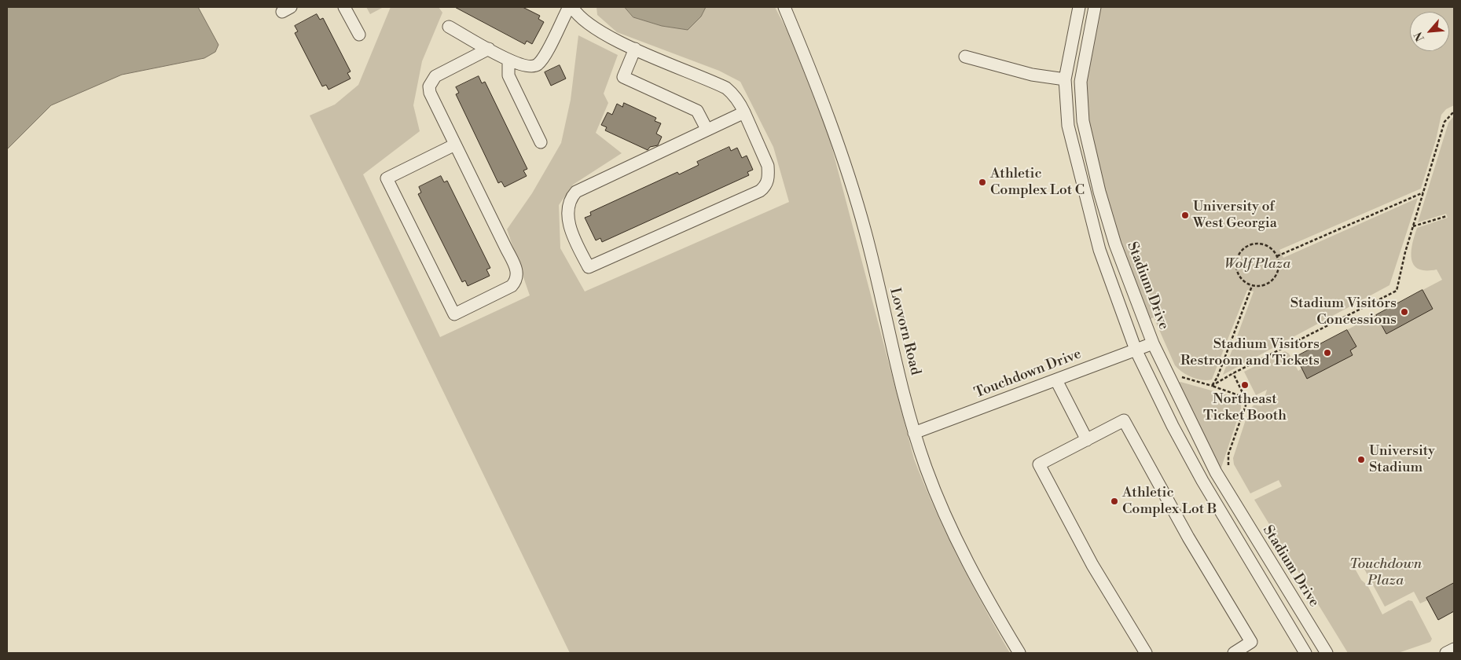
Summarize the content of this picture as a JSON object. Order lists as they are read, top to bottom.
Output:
{
  "streets": {
    "street": ["Stadium Drive", "Lovvorn Road", "Touchdown Drive"]
  },
  "crossings": [
    ["Stadium Drive", "Touchdown Drive"],
    ["Lovvorn Road", "Touchdown Drive"]
  ],
  "parks": ["Wolf Plaza", "Touchdown Plaza"],
  "places": [
    "Athletic Complex Lot C",
    "University of West Georgia",
    "Stadium Visitors Concessions",
    "Stadium Visitors Restroom and Tickets",
    "Northeast Ticket Booth",
    "University Stadium",
    "Athletic Complex Lot B"
  ],
  "north": "bottom left"
}
